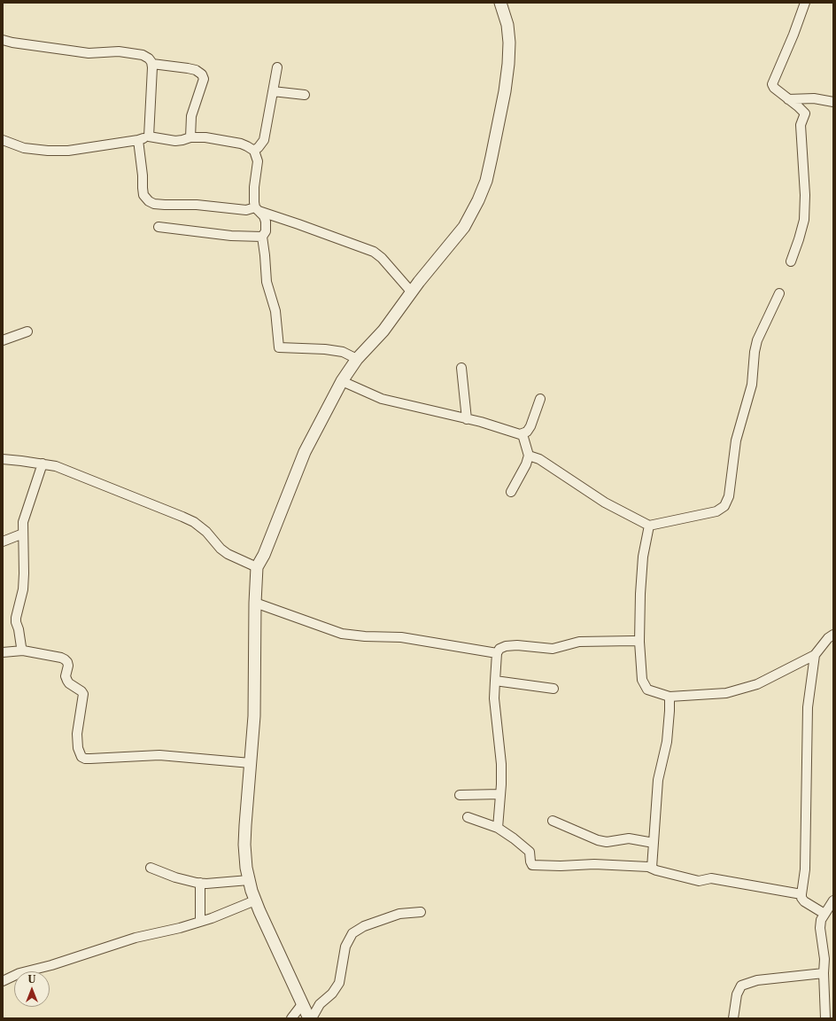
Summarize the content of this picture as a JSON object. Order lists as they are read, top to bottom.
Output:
{
  "north": "top"
}
